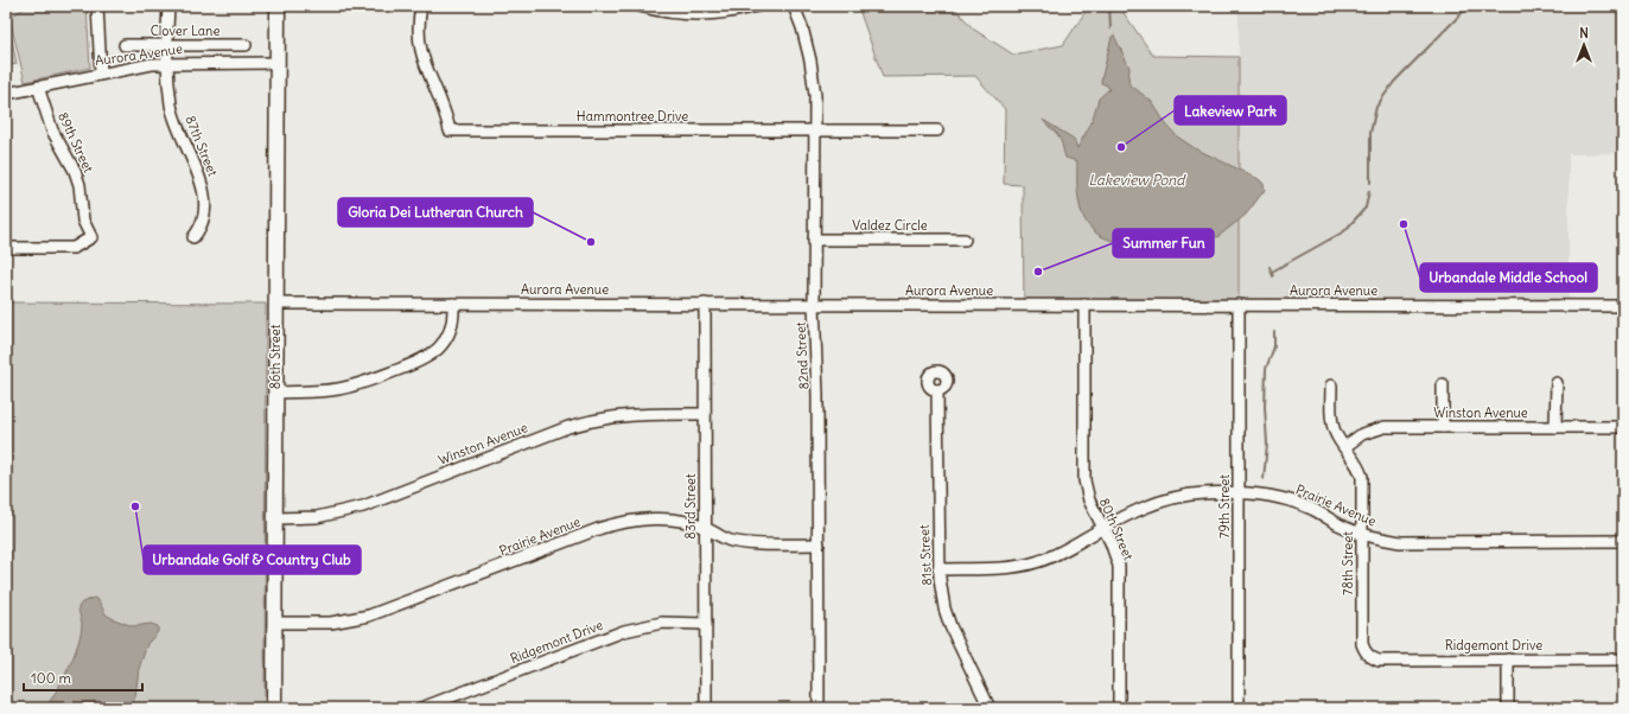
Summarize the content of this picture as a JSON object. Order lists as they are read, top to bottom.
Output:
{
  "streets": {
    "main road": ["86th Street"],
    "street": [
      "Clover Lane",
      "Aurora Avenue",
      "Hammontree Drive",
      "89th Street",
      "87th Street",
      "Valdez Circle",
      "82nd Street",
      "Winston Avenue",
      "Prairie Avenue",
      "83rd Street",
      "79th Street",
      "80th Street",
      "81st Street",
      "78th Street",
      "Ridgemont Drive"
    ]
  },
  "crossings": [
    ["Clover Lane", "87th Street"],
    ["Aurora Avenue", "89th Street"],
    ["Aurora Avenue", "87th Street"],
    ["Aurora Avenue", "82nd Street"],
    ["Aurora Avenue", "86th Street"],
    ["Aurora Avenue", "83rd Street"],
    ["Aurora Avenue", "79th Street"],
    ["Aurora Avenue", "80th Street"],
    ["Hammontree Drive", "82nd Street"],
    ["Valdez Circle", "82nd Street"],
    ["82nd Street", "Prairie Avenue"],
    ["86th Street", "Winston Avenue"],
    ["86th Street", "Prairie Avenue"],
    ["Winston Avenue", "83rd Street"],
    ["Winston Avenue", "78th Street"],
    ["Prairie Avenue", "83rd Street"],
    ["Prairie Avenue", "79th Street"],
    ["Prairie Avenue", "80th Street"],
    ["Prairie Avenue", "81st Street"],
    ["Prairie Avenue", "78th Street"],
    ["83rd Street", "Ridgemont Drive"],
    ["78th Street", "Ridgemont Drive"]
  ],
  "water": ["Lakeview Pond"],
  "places": [
    "Lakeview Park",
    "Urbandale Middle School",
    "Gloria Dei Lutheran Church",
    "Summer Fun",
    "Urbandale Golf & Country Club"
  ],
  "scale_bar": "100 m",
  "north": "top"
}
